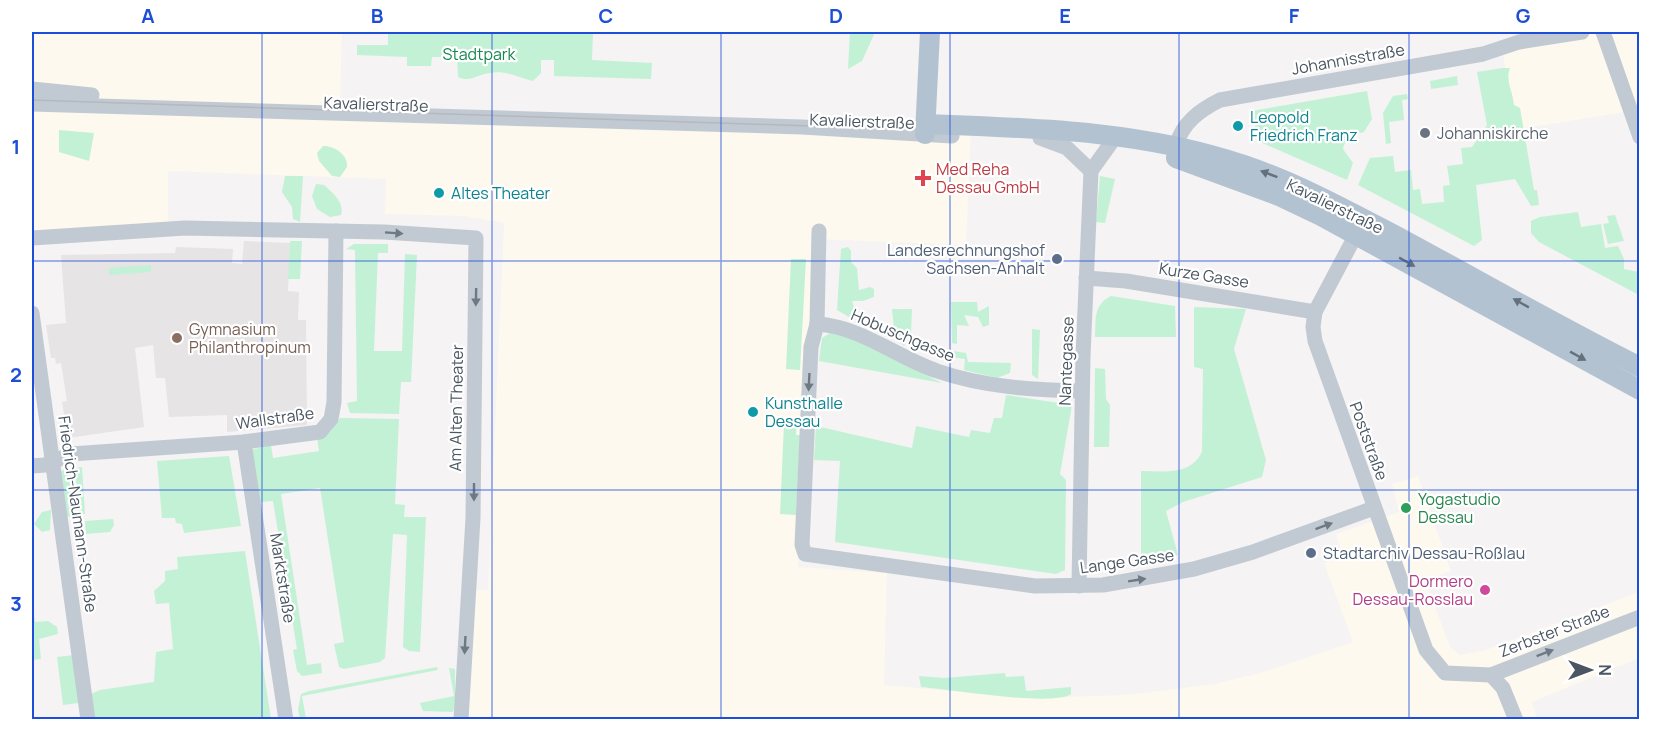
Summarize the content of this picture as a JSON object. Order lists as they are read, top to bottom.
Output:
{
  "streets": {
    "main road": ["Kavalierstraße"],
    "street": [
      "Johannisstraße",
      "Kurze Gasse",
      "Hobuschgasse",
      "Nantegasse",
      "Am Alten Theater",
      "Wallstraße",
      "Poststraße",
      "Friedrich-Naumann-Straße",
      "Lange Gasse",
      "Marktstraße",
      "Zerbster Straße"
    ]
  },
  "crossings": [
    ["Johannisstraße", "Kavalierstraße"],
    ["Kavalierstraße", "Nantegasse"],
    ["Kavalierstraße", "Poststraße"],
    ["Kurze Gasse", "Nantegasse"],
    ["Kurze Gasse", "Poststraße"],
    ["Hobuschgasse", "Nantegasse"],
    ["Hobuschgasse", "Lange Gasse"],
    ["Nantegasse", "Lange Gasse"],
    ["Am Alten Theater", "Wallstraße"],
    ["Wallstraße", "Friedrich-Naumann-Straße"],
    ["Wallstraße", "Marktstraße"],
    ["Poststraße", "Lange Gasse"],
    ["Poststraße", "Zerbster Straße"]
  ],
  "one_way": ["Am Alten Theater", "Zerbster Straße"],
  "parks": ["Stadtpark"],
  "places": {
    "other": [
      "Leopold Friedrich Franz",
      "Johanniskirche",
      "Altes Theater",
      "Landesrechnungshof Sachsen-Anhalt",
      "Gymnasium Philanthropinum",
      "Kunsthalle Dessau",
      "Yogastudio Dessau",
      "Stadtarchiv Dessau-Roßlau",
      "Dormero Dessau-Rosslau"
    ],
    "health": ["Med Reha Dessau GmbH"]
  },
  "north": "right",
  "grid": {
    "columns": [
      "A",
      "B",
      "C",
      "D",
      "E",
      "F",
      "G"
    ],
    "rows": ["1", "2", "3"]
  }
}
